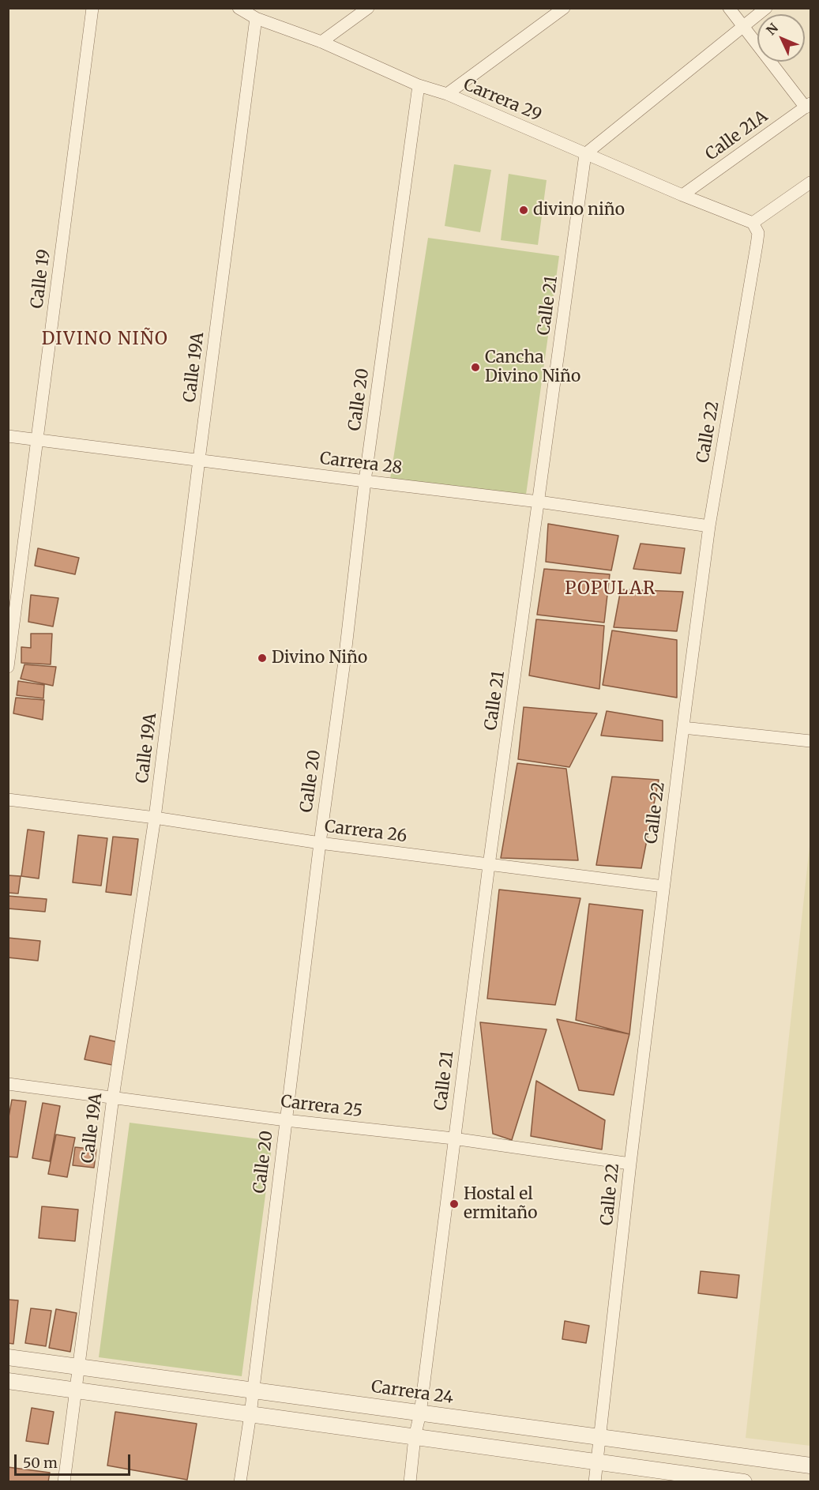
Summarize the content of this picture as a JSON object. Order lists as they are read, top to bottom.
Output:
{
  "streets": {
    "street": [
      "Carrera 29",
      "Calle 21A",
      "Calle 19",
      "Calle 21",
      "Calle 19A",
      "Calle 20",
      "Calle 22",
      "Carrera 28",
      "Carrera 26",
      "Carrera 25",
      "Carrera 24"
    ]
  },
  "crossings": [
    ["Carrera 29", "Calle 21A"],
    ["Carrera 29", "Calle 21"],
    ["Carrera 29", "Calle 19A"],
    ["Carrera 29", "Calle 20"],
    ["Carrera 29", "Calle 22"],
    ["Calle 19", "Carrera 28"],
    ["Calle 21", "Carrera 28"],
    ["Calle 21", "Carrera 26"],
    ["Calle 21", "Carrera 25"],
    ["Calle 21", "Carrera 24"],
    ["Calle 19A", "Carrera 28"],
    ["Calle 19A", "Carrera 26"],
    ["Calle 19A", "Carrera 25"],
    ["Calle 19A", "Carrera 24"],
    ["Calle 20", "Carrera 28"],
    ["Calle 20", "Carrera 26"],
    ["Calle 20", "Carrera 25"],
    ["Calle 20", "Carrera 24"],
    ["Calle 22", "Carrera 28"],
    ["Calle 22", "Carrera 26"],
    ["Calle 22", "Carrera 25"],
    ["Calle 22", "Carrera 24"]
  ],
  "districts": ["DIVINO NIÑO", "POPULAR"],
  "places": [
    "divino niño",
    "Cancha Divino Niño",
    "Divino Niño",
    "Hostal el ermitaño"
  ],
  "scale_bar": "50 m",
  "north": "top left"
}
